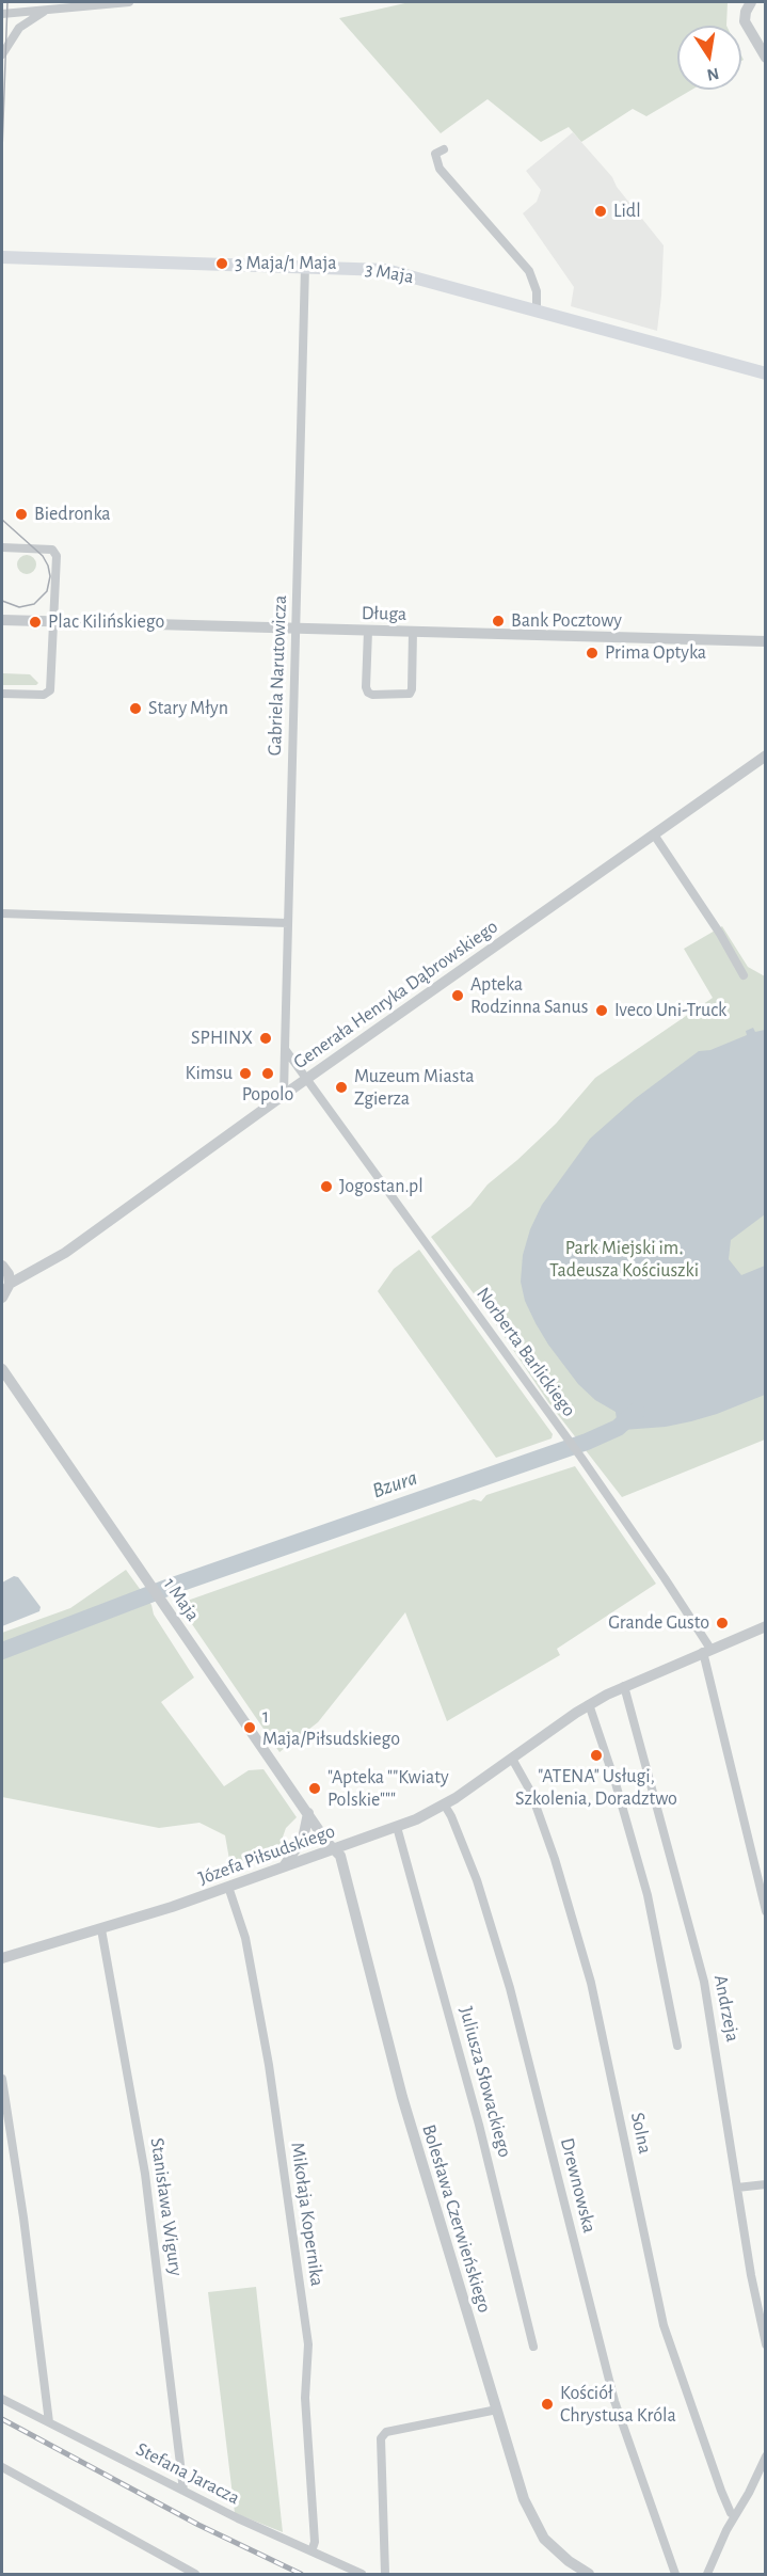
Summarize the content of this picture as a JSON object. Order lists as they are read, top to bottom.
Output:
{
  "streets": {
    "main road": ["3 Maja"],
    "street": [
      "Długa",
      "Gabriela Narutowicza",
      "Generała Henryka Dąbrowskiego",
      "Norberta Barlickiego",
      "1 Maja",
      "Józefa Piłsudskiego",
      "Andrzeja",
      "Juliusza Słowackiego",
      "Solna",
      "Drewnowska",
      "Stanisława Wigury",
      "Mikołaja Kopernika",
      "Bolesława Czerwieńskiego",
      "Stefana Jaracza"
    ]
  },
  "crossings": [
    ["3 Maja", "Gabriela Narutowicza"],
    ["Długa", "Gabriela Narutowicza"],
    ["Gabriela Narutowicza", "Generała Henryka Dąbrowskiego"],
    ["Generała Henryka Dąbrowskiego", "Norberta Barlickiego"],
    ["Norberta Barlickiego", "Józefa Piłsudskiego"],
    ["1 Maja", "Józefa Piłsudskiego"],
    ["1 Maja", "Bolesława Czerwieńskiego"],
    ["Józefa Piłsudskiego", "Andrzeja"],
    ["Józefa Piłsudskiego", "Juliusza Słowackiego"],
    ["Józefa Piłsudskiego", "Solna"],
    ["Józefa Piłsudskiego", "Drewnowska"],
    ["Józefa Piłsudskiego", "Stanisława Wigury"],
    ["Józefa Piłsudskiego", "Mikołaja Kopernika"],
    ["Józefa Piłsudskiego", "Bolesława Czerwieńskiego"],
    ["Stanisława Wigury", "Stefana Jaracza"],
    ["Mikołaja Kopernika", "Stefana Jaracza"]
  ],
  "water": ["Bzura"],
  "parks": ["Park Miejski im. Tadeusza Kościuszki"],
  "places": [
    "Lidl",
    "3 Maja/1 Maja",
    "Biedronka",
    "Bank Pocztowy",
    "Plac Kilińskiego",
    "Prima Optyka",
    "Stary Młyn",
    "Apteka Rodzinna Sanus",
    "Iveco Uni-Truck",
    "SPHINX",
    "Kimsu",
    "Popolo",
    "Muzeum Miasta Zgierza",
    "Jogostan.pl",
    "Grande Gusto",
    "1 Maja/Piłsudskiego",
    "\"ATENA\" Usługi, Szkolenia, Doradztwo",
    "\"Apteka \"\"Kwiaty Polskie\"\"\"",
    "Kościół Chrystusa Króla"
  ],
  "north": "bottom"
}
